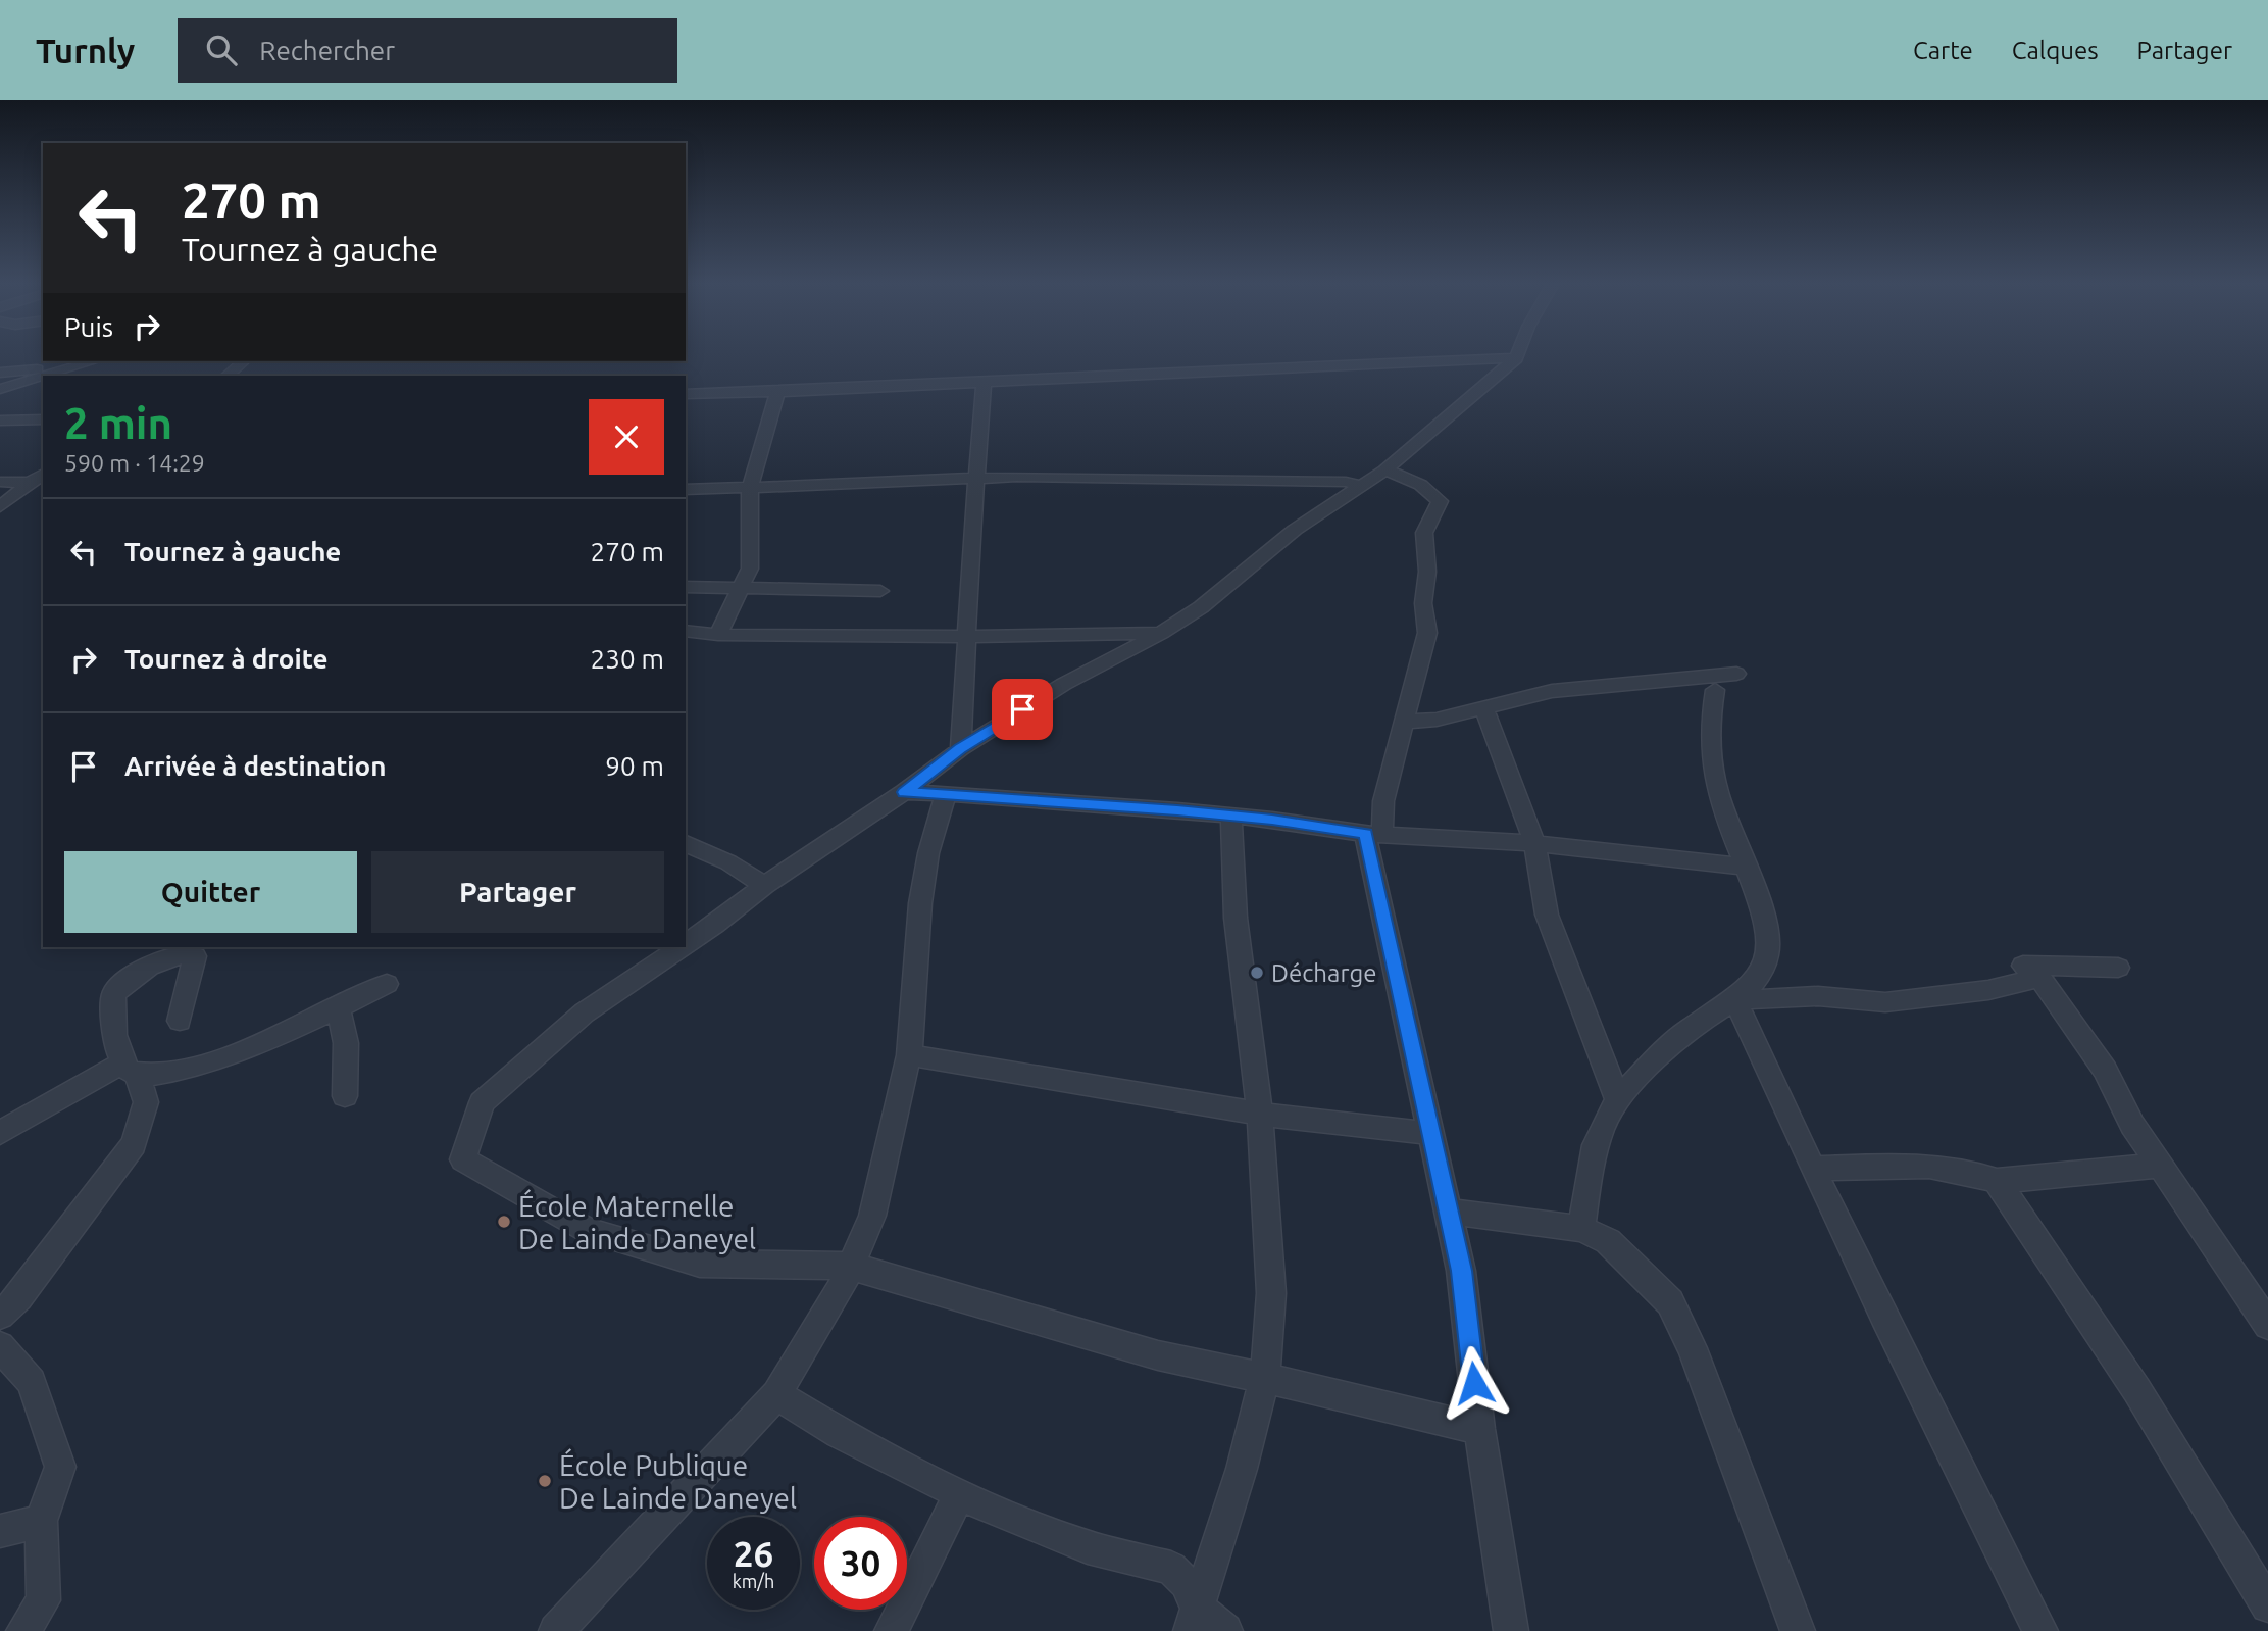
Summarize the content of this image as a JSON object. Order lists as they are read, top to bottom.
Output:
{
  "places": ["Décharge", "École Maternelle De Lainde Daneyel", "École Publique De Lainde Daneyel"],
  "page": {
    "header": "Turnly",
    "search": "Rechercher",
    "nav": ["Carte", "Calques", "Partager"],
    "turn": ["270 m", "Tournez à gauche"],
    "then": "Puis",
    "heading": ["2 min", "590 m · 14:29"],
    "list": [
      {
        "name": "Tournez à gauche",
        "value": "270 m"
      },
      {
        "name": "Tournez à droite",
        "value": "230 m"
      },
      {
        "name": "Arrivée à destination",
        "value": "90 m"
      }
    ],
    "buttons": ["Quitter", "Partager"],
    "speed": "26 km/h",
    "limit": "30"
  }
}
